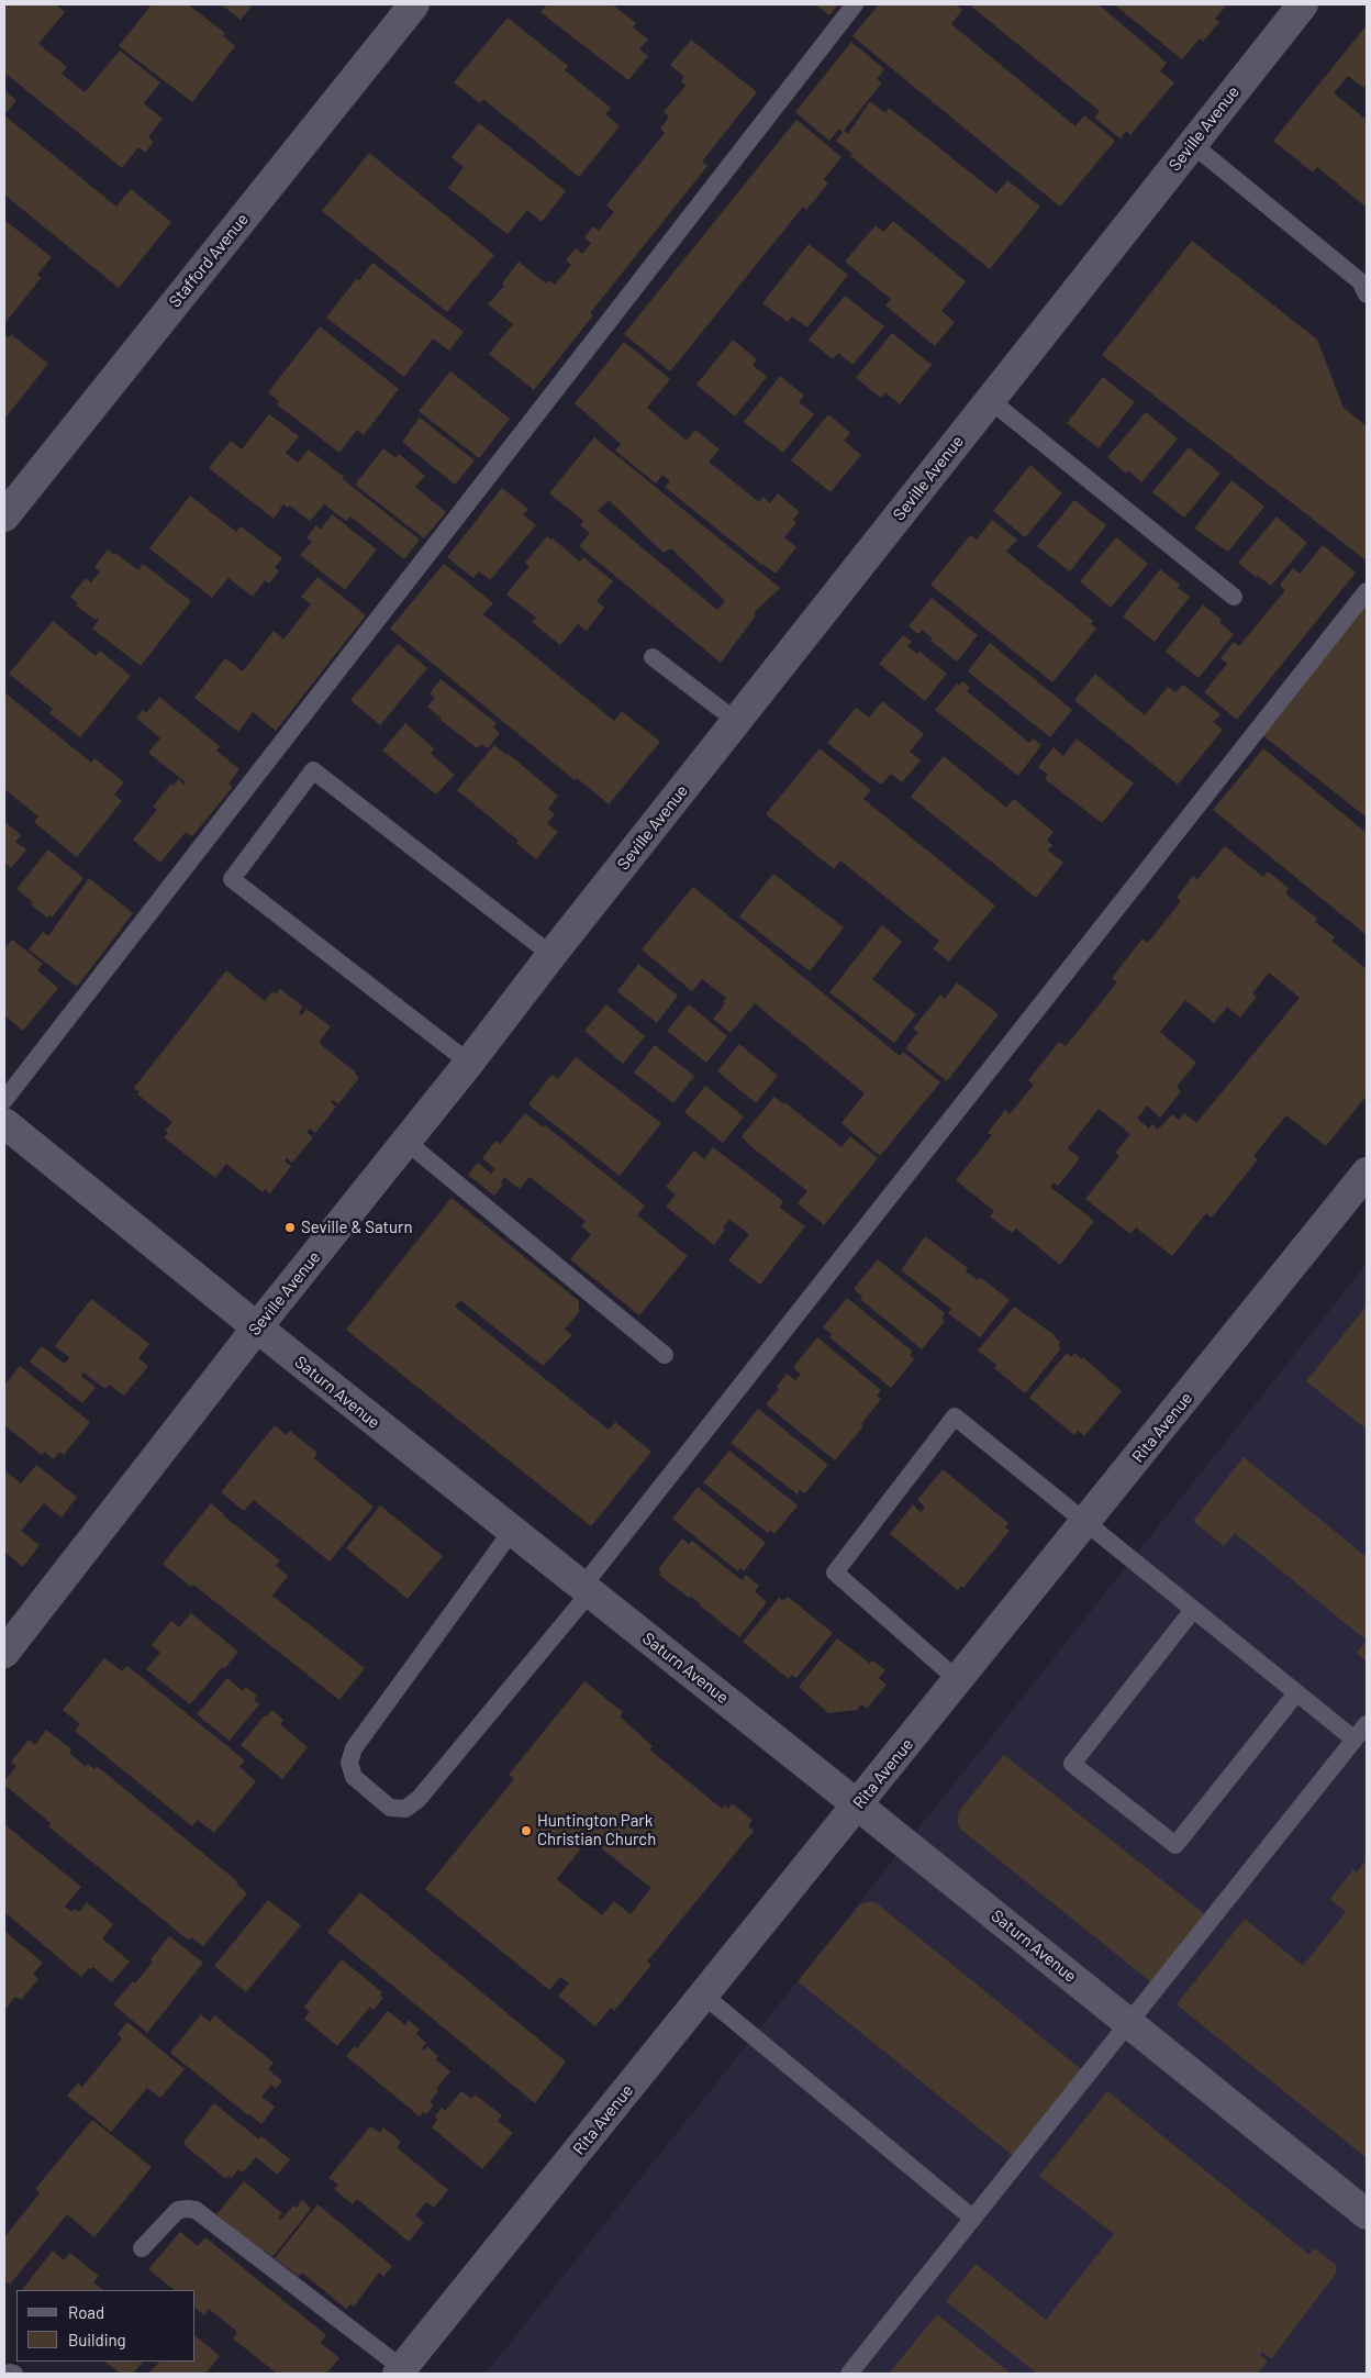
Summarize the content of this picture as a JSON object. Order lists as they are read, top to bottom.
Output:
{
  "streets": {
    "street": [
      "Seville Avenue",
      "Stafford Avenue",
      "Saturn Avenue",
      "Rita Avenue"
    ]
  },
  "crossings": [
    ["Seville Avenue", "Saturn Avenue"],
    ["Saturn Avenue", "Rita Avenue"]
  ],
  "places": ["Seville & Saturn", "Huntington Park Christian Church"],
  "legend": ["Road", "Building"]
}
